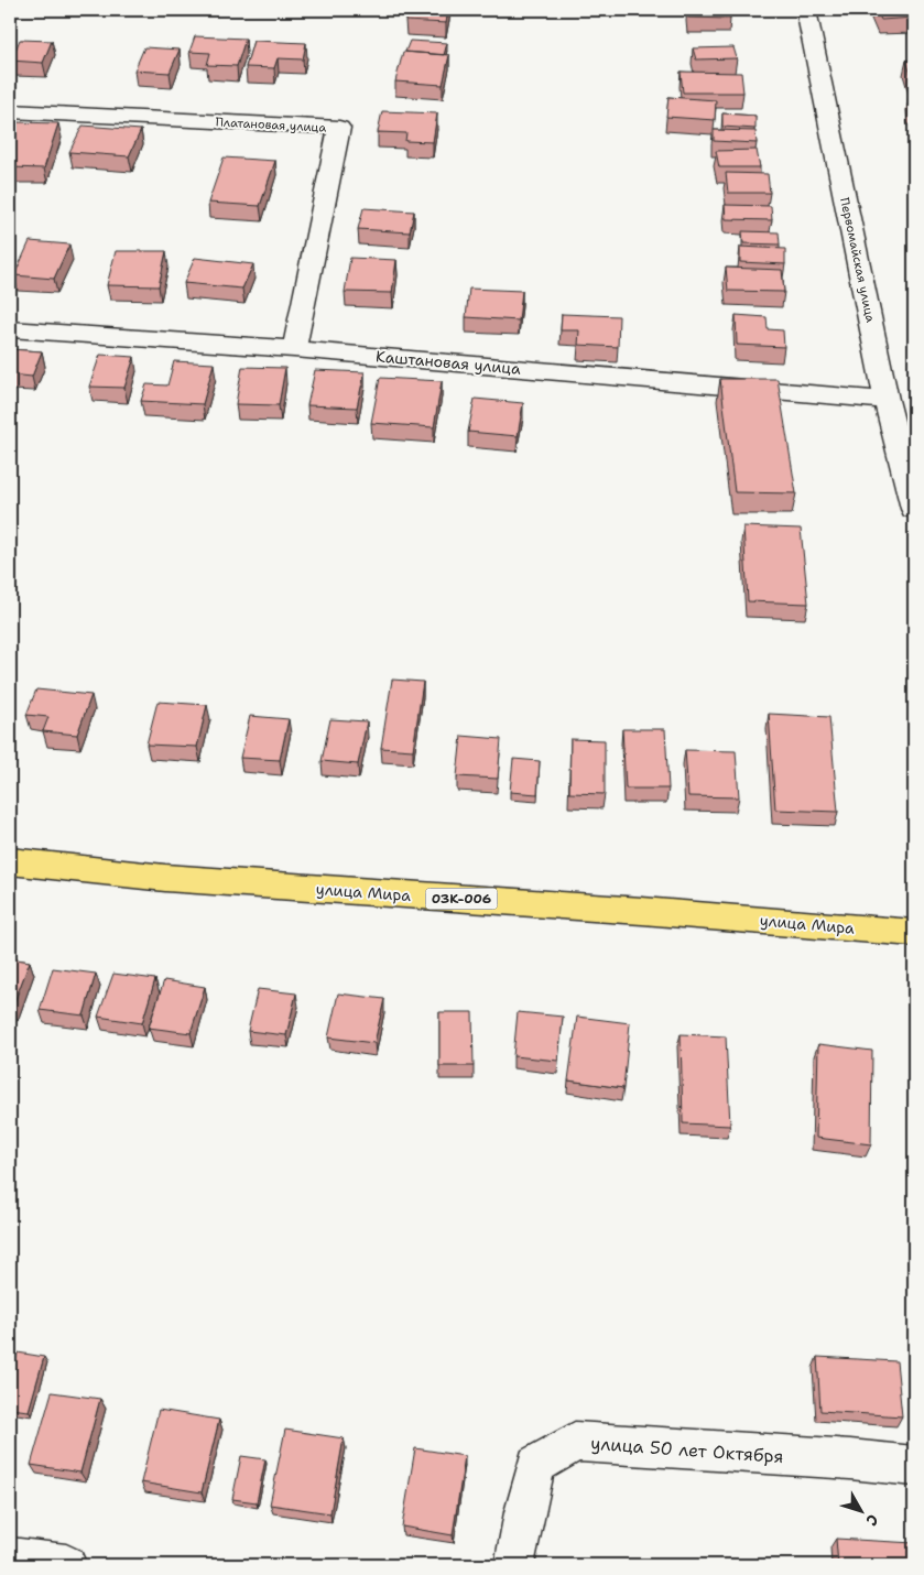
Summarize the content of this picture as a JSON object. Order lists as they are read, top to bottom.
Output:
{
  "streets": {
    "main road": ["улица Мира", "03К-006"],
    "street": [
      "Платановая улица",
      "Первомайская улица",
      "Каштановая улица",
      "улица 50 лет Октября"
    ]
  },
  "crossings": [
    ["Платановая улица", "Каштановая улица"],
    ["Первомайская улица", "Каштановая улица"]
  ],
  "north": "bottom right"
}
